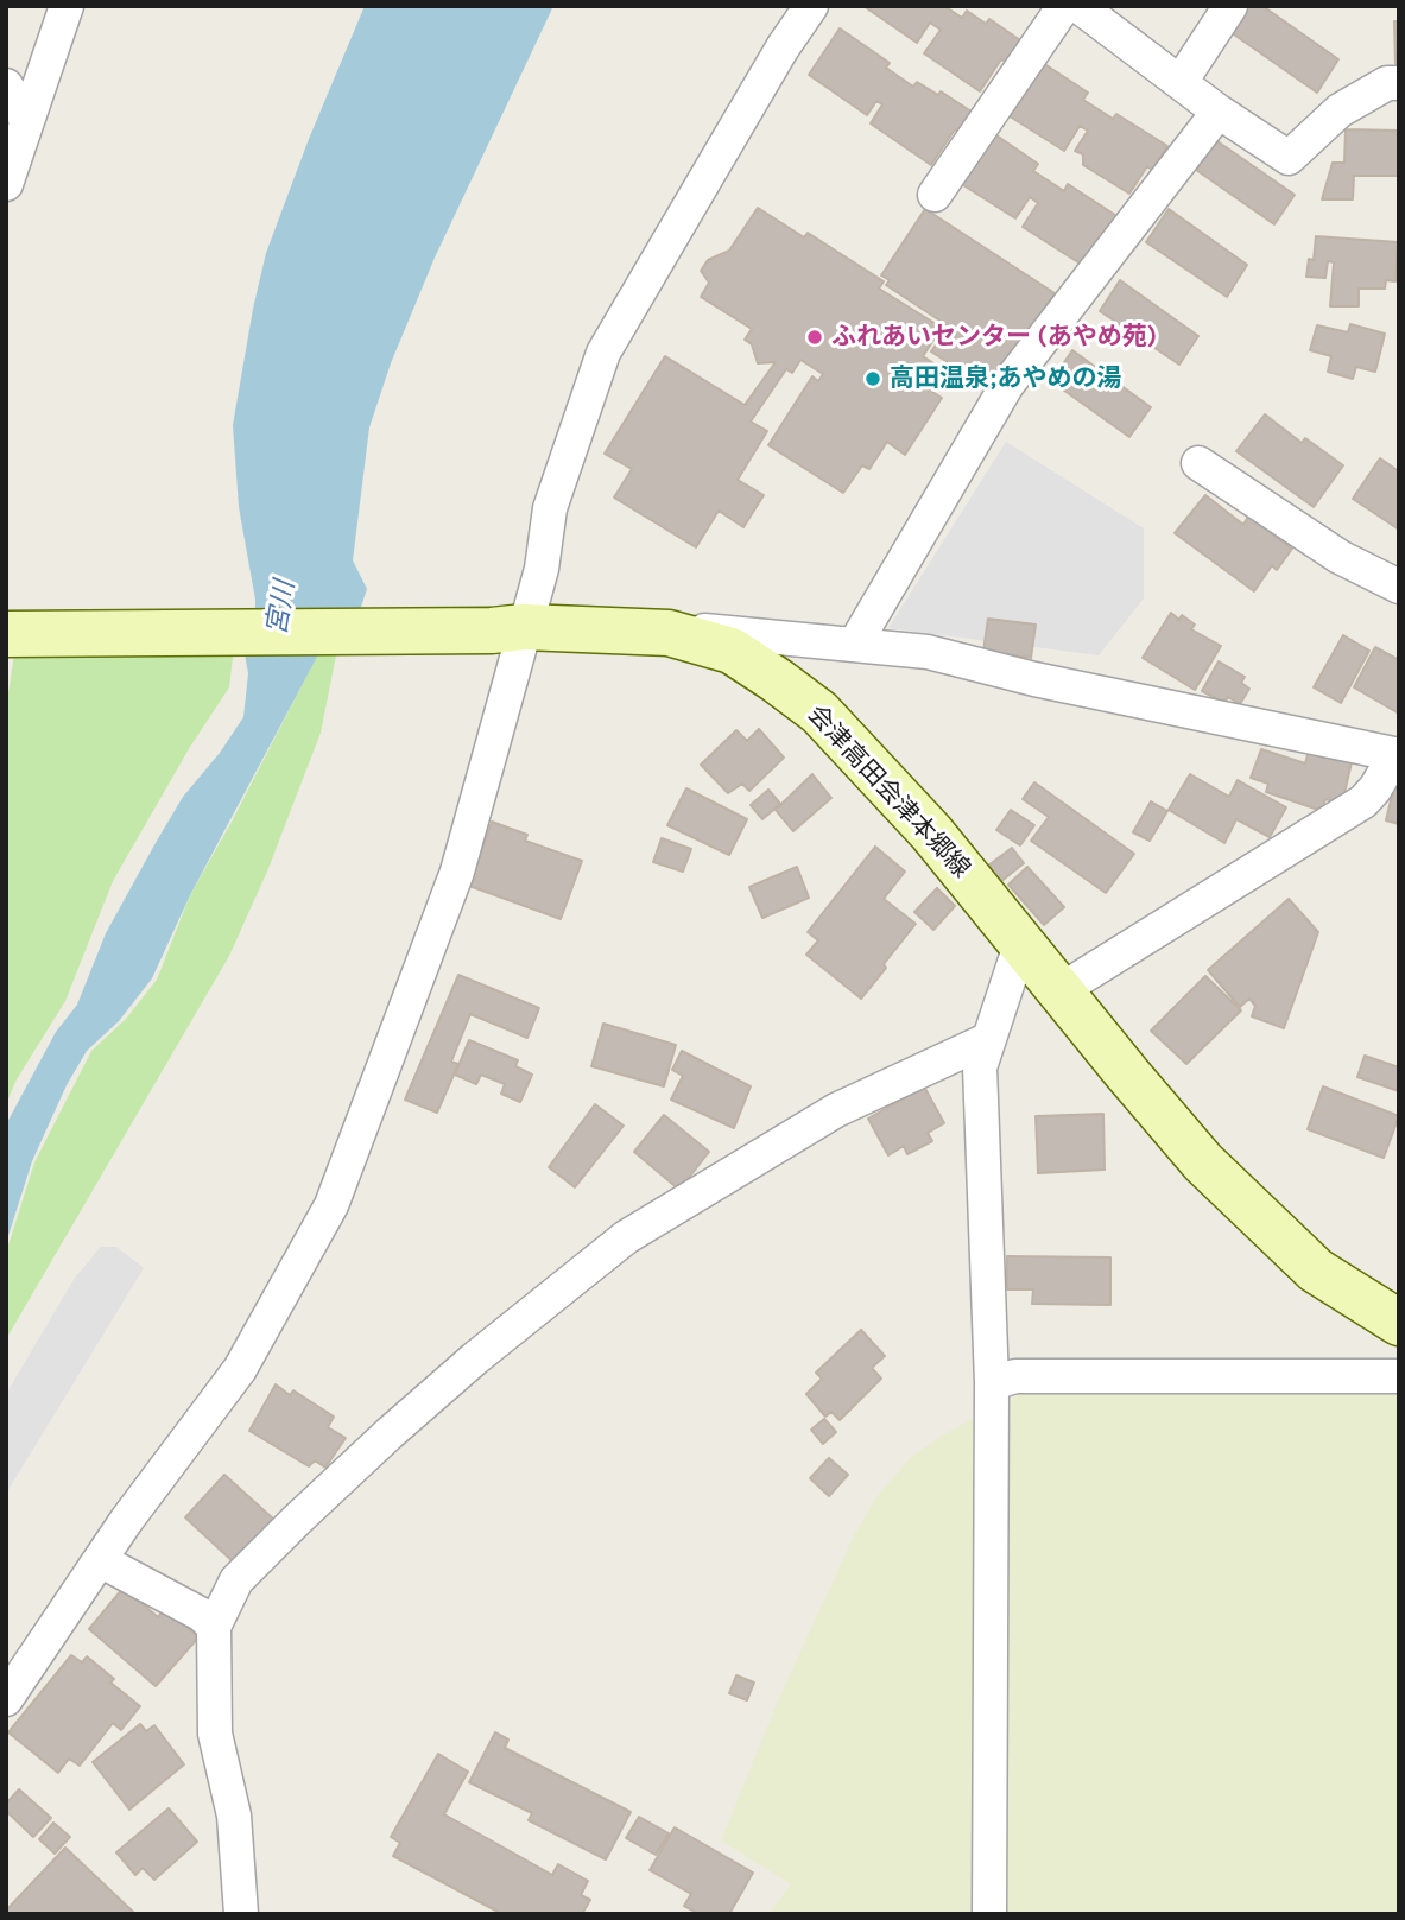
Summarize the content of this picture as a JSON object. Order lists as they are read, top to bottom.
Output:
{
  "streets": {
    "main road": ["会津高田会津本郷線"]
  },
  "water": ["宮川"],
  "places": ["ふれあいセンター (あやめ苑)", "高田温泉;あやめの湯"]
}
